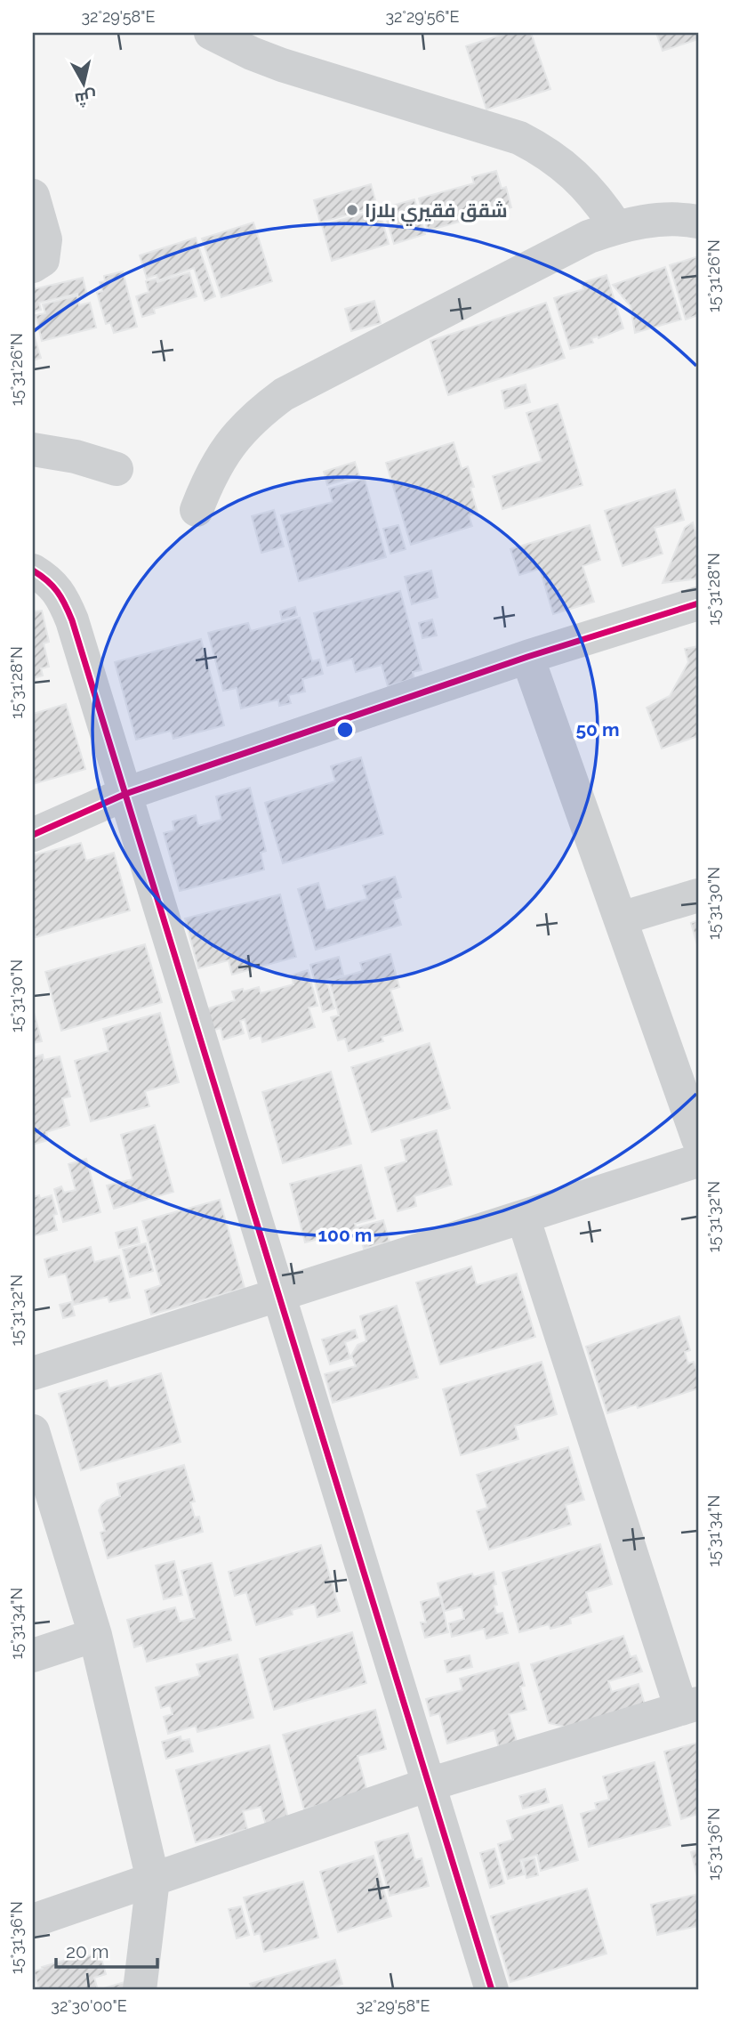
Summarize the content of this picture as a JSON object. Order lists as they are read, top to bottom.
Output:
{
  "places": ["شقق فقيري بلازا"],
  "scale_bar": "20 m",
  "north": "bottom",
  "coordinates": [
    "32°29'58\"E",
    "32°29'56\"E",
    "15°31'26\"N",
    "15°31'28\"N",
    "15°31'30\"N",
    "15°31'32\"N",
    "15°31'34\"N",
    "15°31'36\"N",
    "32°30'00\"E"
  ],
  "rings": ["50 m", "100 m"]
}
